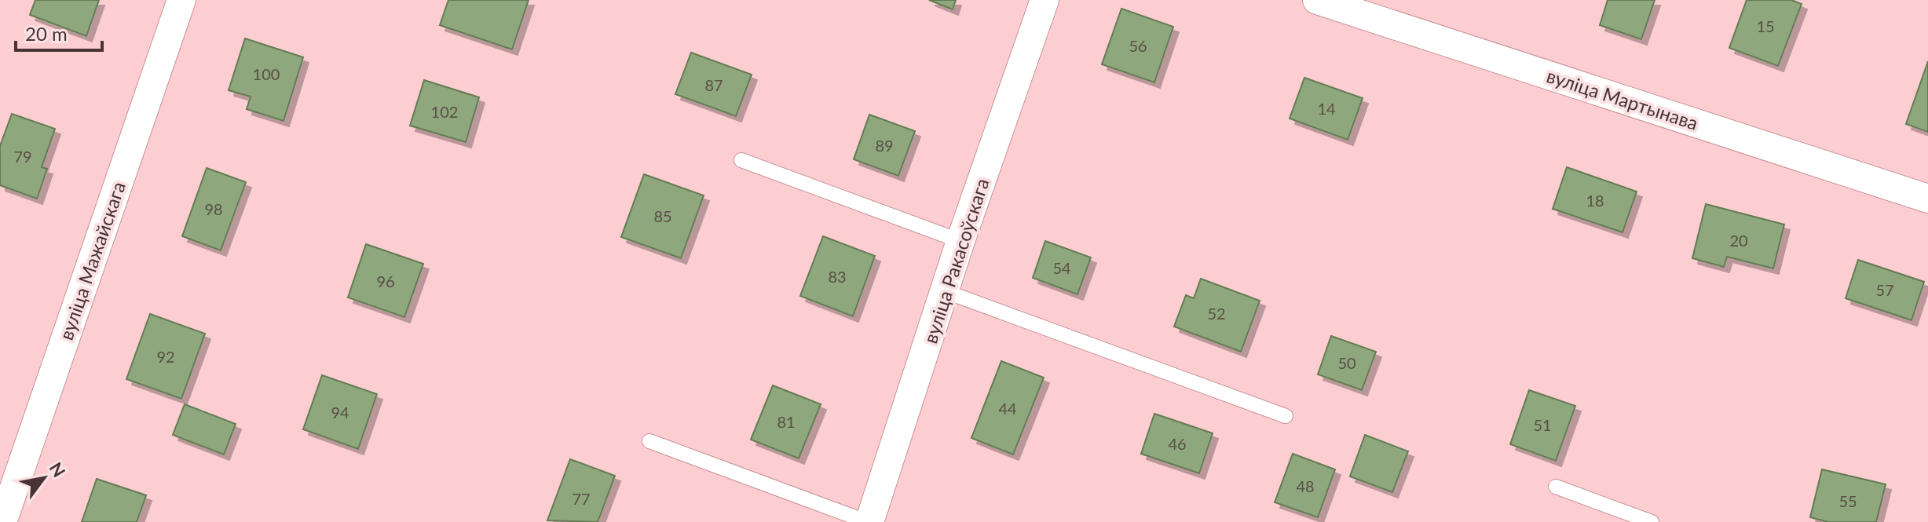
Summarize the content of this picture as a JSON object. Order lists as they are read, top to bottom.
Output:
{
  "streets": {
    "street": ["вуліца Мартынава", "вуліца Мажайскага", "вуліца Ракасоўскага"]
  },
  "house_numbers": [
    "15",
    "56",
    "100",
    "87",
    "14",
    "102",
    "89",
    "79",
    "18",
    "98",
    "85",
    "20",
    "54",
    "83",
    "96",
    "57",
    "52",
    "92",
    "50",
    "44",
    "94",
    "81",
    "51",
    "46",
    "48",
    "77",
    "55"
  ],
  "scale_bar": "20 m",
  "north": "top right"
}
